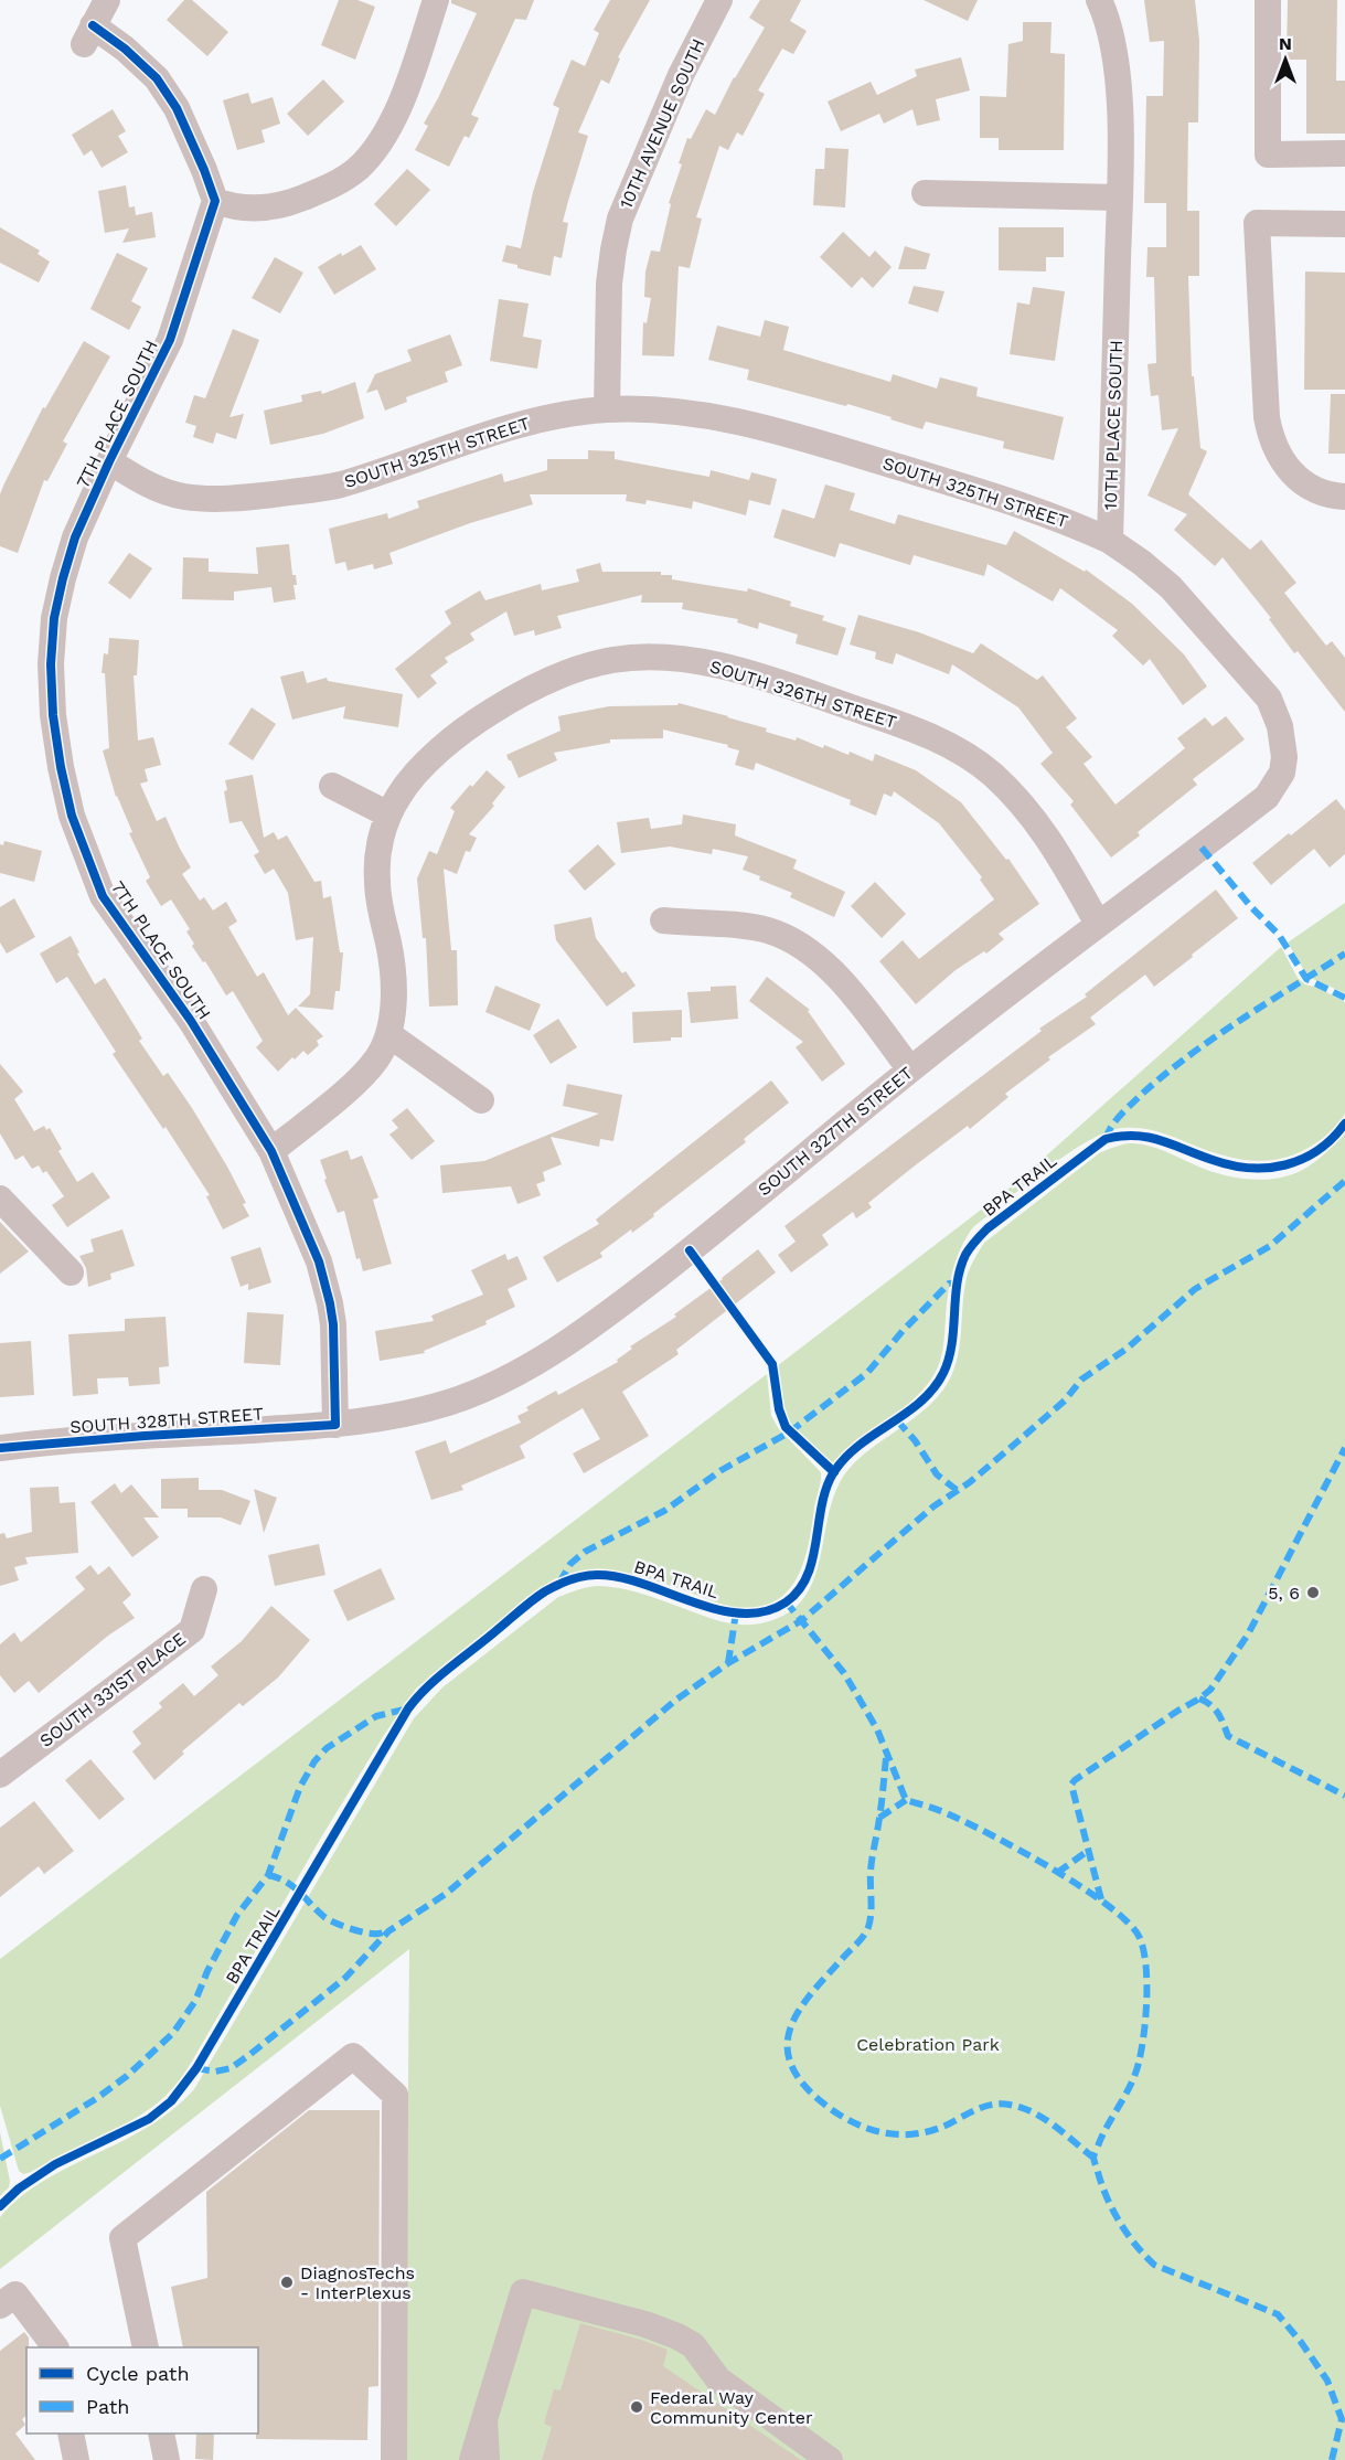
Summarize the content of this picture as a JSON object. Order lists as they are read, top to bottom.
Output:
{
  "streets": {
    "street": [
      "10TH AVENUE SOUTH",
      "7TH PLACE SOUTH",
      "10TH PLACE SOUTH",
      "SOUTH 325TH STREET",
      "SOUTH 326TH STREET",
      "SOUTH 327TH STREET",
      "SOUTH 328TH STREET",
      "SOUTH 331ST PLACE"
    ],
    "cycle path": ["BPA TRAIL"]
  },
  "crossings": [
    ["10TH AVENUE SOUTH", "SOUTH 325TH STREET"],
    ["7TH PLACE SOUTH", "SOUTH 325TH STREET"],
    ["7TH PLACE SOUTH", "SOUTH 326TH STREET"],
    ["7TH PLACE SOUTH", "SOUTH 327TH STREET"],
    ["7TH PLACE SOUTH", "SOUTH 328TH STREET"],
    ["10TH PLACE SOUTH", "SOUTH 325TH STREET"],
    ["10TH PLACE SOUTH", "SOUTH 327TH STREET"],
    ["SOUTH 325TH STREET", "SOUTH 327TH STREET"],
    ["SOUTH 326TH STREET", "SOUTH 327TH STREET"],
    ["SOUTH 327TH STREET", "SOUTH 328TH STREET"]
  ],
  "parks": ["Celebration Park"],
  "places": ["5, 6", "DiagnosTechs - InterPlexus", "Federal Way Community Center"],
  "legend": ["Cycle path", "Path"],
  "north": "top"
}
